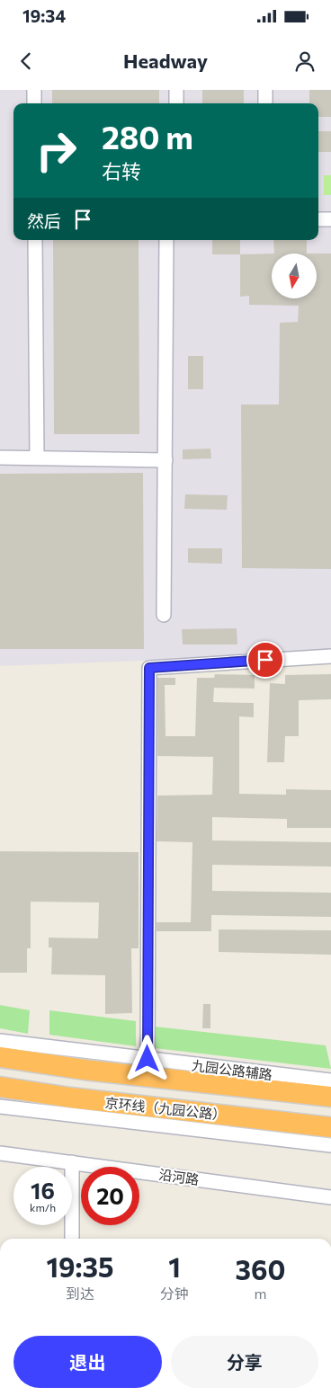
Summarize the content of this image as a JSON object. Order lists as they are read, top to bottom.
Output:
{
  "streets": {
    "highway": ["京环线（九园公路）"],
    "street": ["九园公路辅路", "沿河路"]
  },
  "north": "bottom",
  "page": {
    "status": "19:34",
    "header": "Headway",
    "turn": ["280 m", "右转"],
    "then": "然后",
    "speed": "16 km/h",
    "limit": "20",
    "eta": [
      "19:35",
      "到达",
      "1",
      "分钟",
      "360",
      "m"
    ],
    "buttons": ["退出", "分享"]
  }
}
